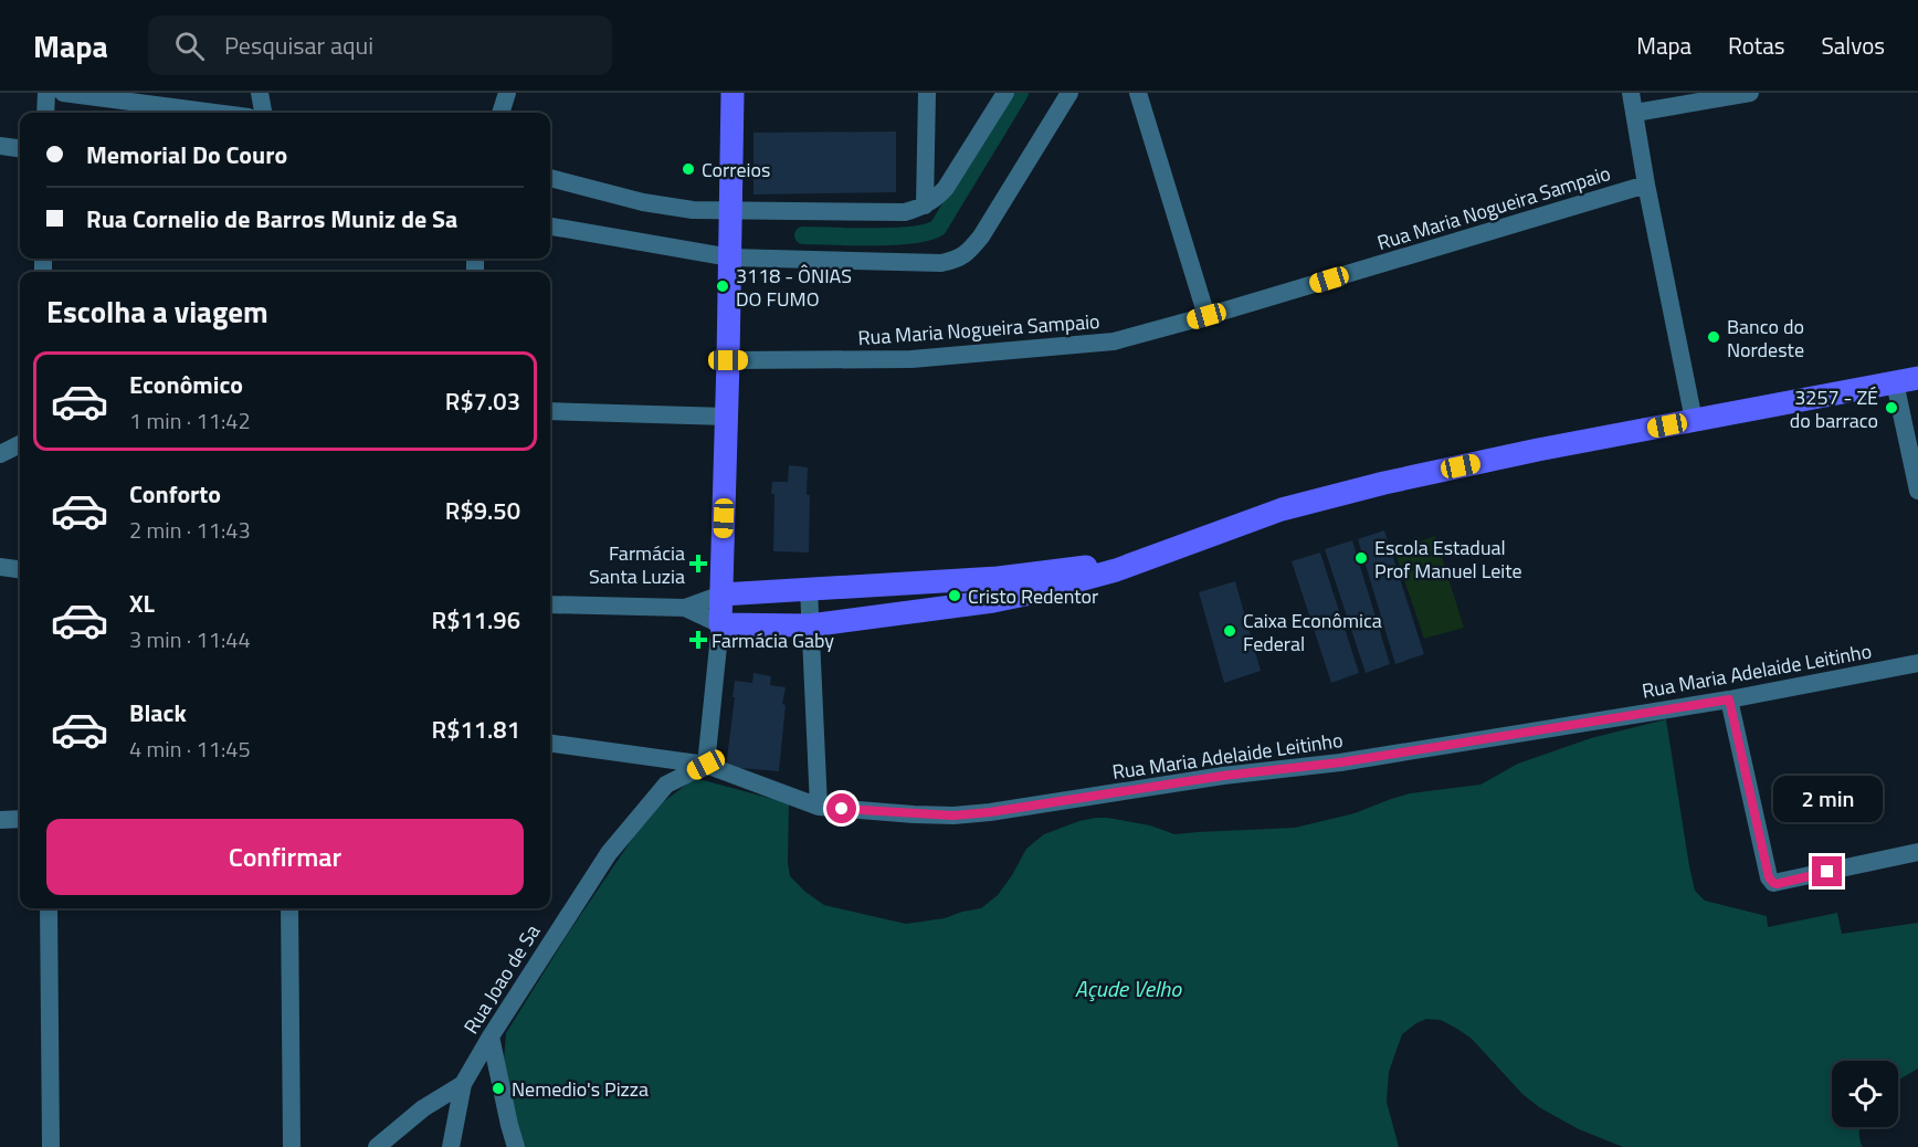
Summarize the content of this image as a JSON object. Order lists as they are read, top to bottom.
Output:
{
  "streets": {
    "street": ["Rua Maria Nogueira Sampaio", "Rua Maria Adelaide Leitinho", "Rua Joao de Sa"]
  },
  "crossings": [
    ["Rua Maria Adelaide Leitinho", "Rua Joao de Sa"]
  ],
  "water": ["Açude Velho"],
  "places": {
    "other": [
      "Correios",
      "3118 - ÔNIAS DO FUMO",
      "Banco do Nordeste",
      "3257 - ZÉ do barraco",
      "Escola Estadual Prof Manuel Leite",
      "Cristo Redentor",
      "Caixa Econômica Federal",
      "Nemedio's Pizza"
    ],
    "health": ["Farmácia Santa Luzia", "Farmácia Gaby"]
  },
  "page": {
    "header": "Mapa",
    "search": "Pesquisar aqui",
    "nav": ["Mapa", "Rotas", "Salvos"],
    "banner": ["Memorial Do Couro", "Rua Cornelio de Barros Muniz de Sa"],
    "heading": "Escolha a viagem",
    "list": [
      {
        "name": "Econômico",
        "note": "1 min · 11:42",
        "value": "R$7.03"
      },
      {
        "name": "Conforto",
        "note": "2 min · 11:43",
        "value": "R$9.50"
      },
      {
        "name": "XL",
        "note": "3 min · 11:44",
        "value": "R$11.96"
      },
      {
        "name": "Black",
        "note": "4 min · 11:45",
        "value": "R$11.81"
      }
    ],
    "bubble": "2 min",
    "buttons": "Confirmar"
  }
}
